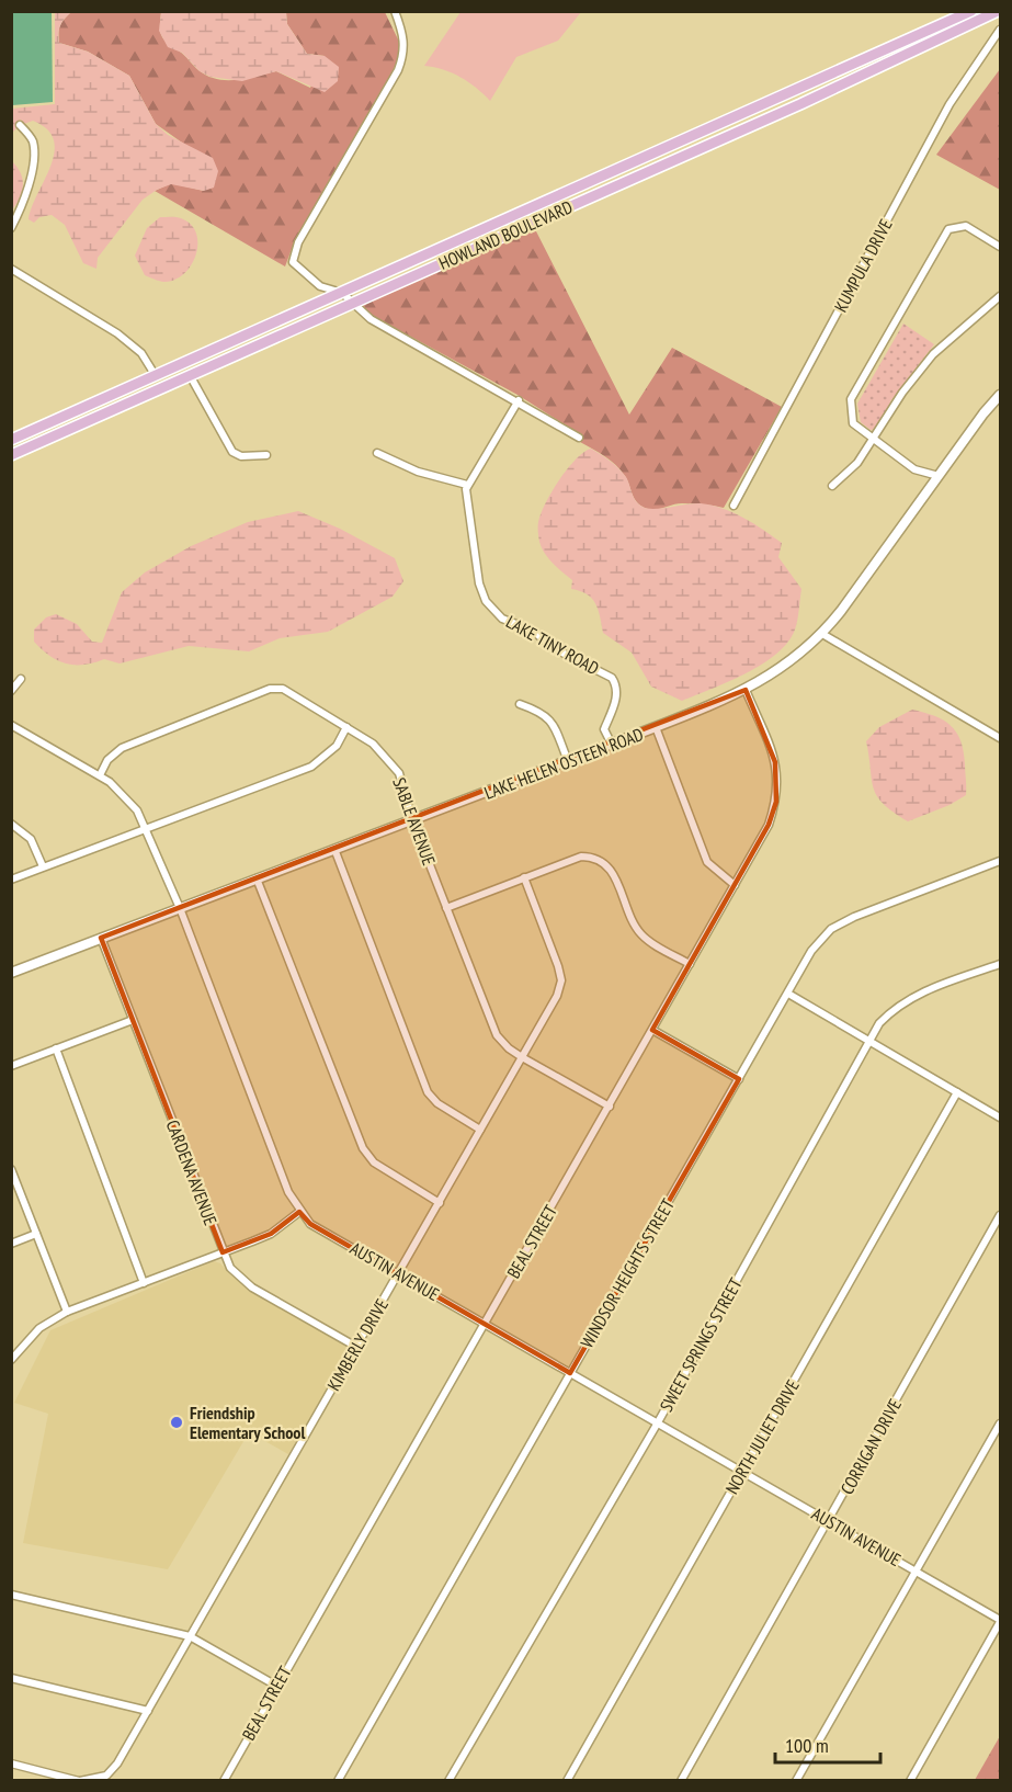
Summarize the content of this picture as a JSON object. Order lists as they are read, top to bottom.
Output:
{
  "streets": {
    "main road": ["HOWLAND BOULEVARD"],
    "street": [
      "KUMPULA DRIVE",
      "LAKE TINY ROAD",
      "LAKE HELEN OSTEEN ROAD",
      "SABLE AVENUE",
      "CARDENA AVENUE",
      "BEAL STREET",
      "AUSTIN AVENUE",
      "WINDSOR HEIGHTS STREET",
      "KIMBERLY DRIVE",
      "SWEET SPRINGS STREET",
      "NORTH JULIET DRIVE",
      "CORRIGAN DRIVE"
    ]
  },
  "crossings": [
    ["LAKE TINY ROAD", "LAKE HELEN OSTEEN ROAD"],
    ["LAKE HELEN OSTEEN ROAD", "SABLE AVENUE"],
    ["LAKE HELEN OSTEEN ROAD", "CARDENA AVENUE"],
    ["LAKE HELEN OSTEEN ROAD", "BEAL STREET"],
    ["LAKE HELEN OSTEEN ROAD", "AUSTIN AVENUE"],
    ["SABLE AVENUE", "BEAL STREET"],
    ["SABLE AVENUE", "AUSTIN AVENUE"],
    ["SABLE AVENUE", "KIMBERLY DRIVE"],
    ["CARDENA AVENUE", "KIMBERLY DRIVE"],
    ["BEAL STREET", "AUSTIN AVENUE"],
    ["AUSTIN AVENUE", "WINDSOR HEIGHTS STREET"],
    ["AUSTIN AVENUE", "KIMBERLY DRIVE"],
    ["AUSTIN AVENUE", "SWEET SPRINGS STREET"],
    ["AUSTIN AVENUE", "NORTH JULIET DRIVE"],
    ["AUSTIN AVENUE", "CORRIGAN DRIVE"]
  ],
  "places": ["Friendship Elementary School"],
  "scale_bar": "100 m"
}
